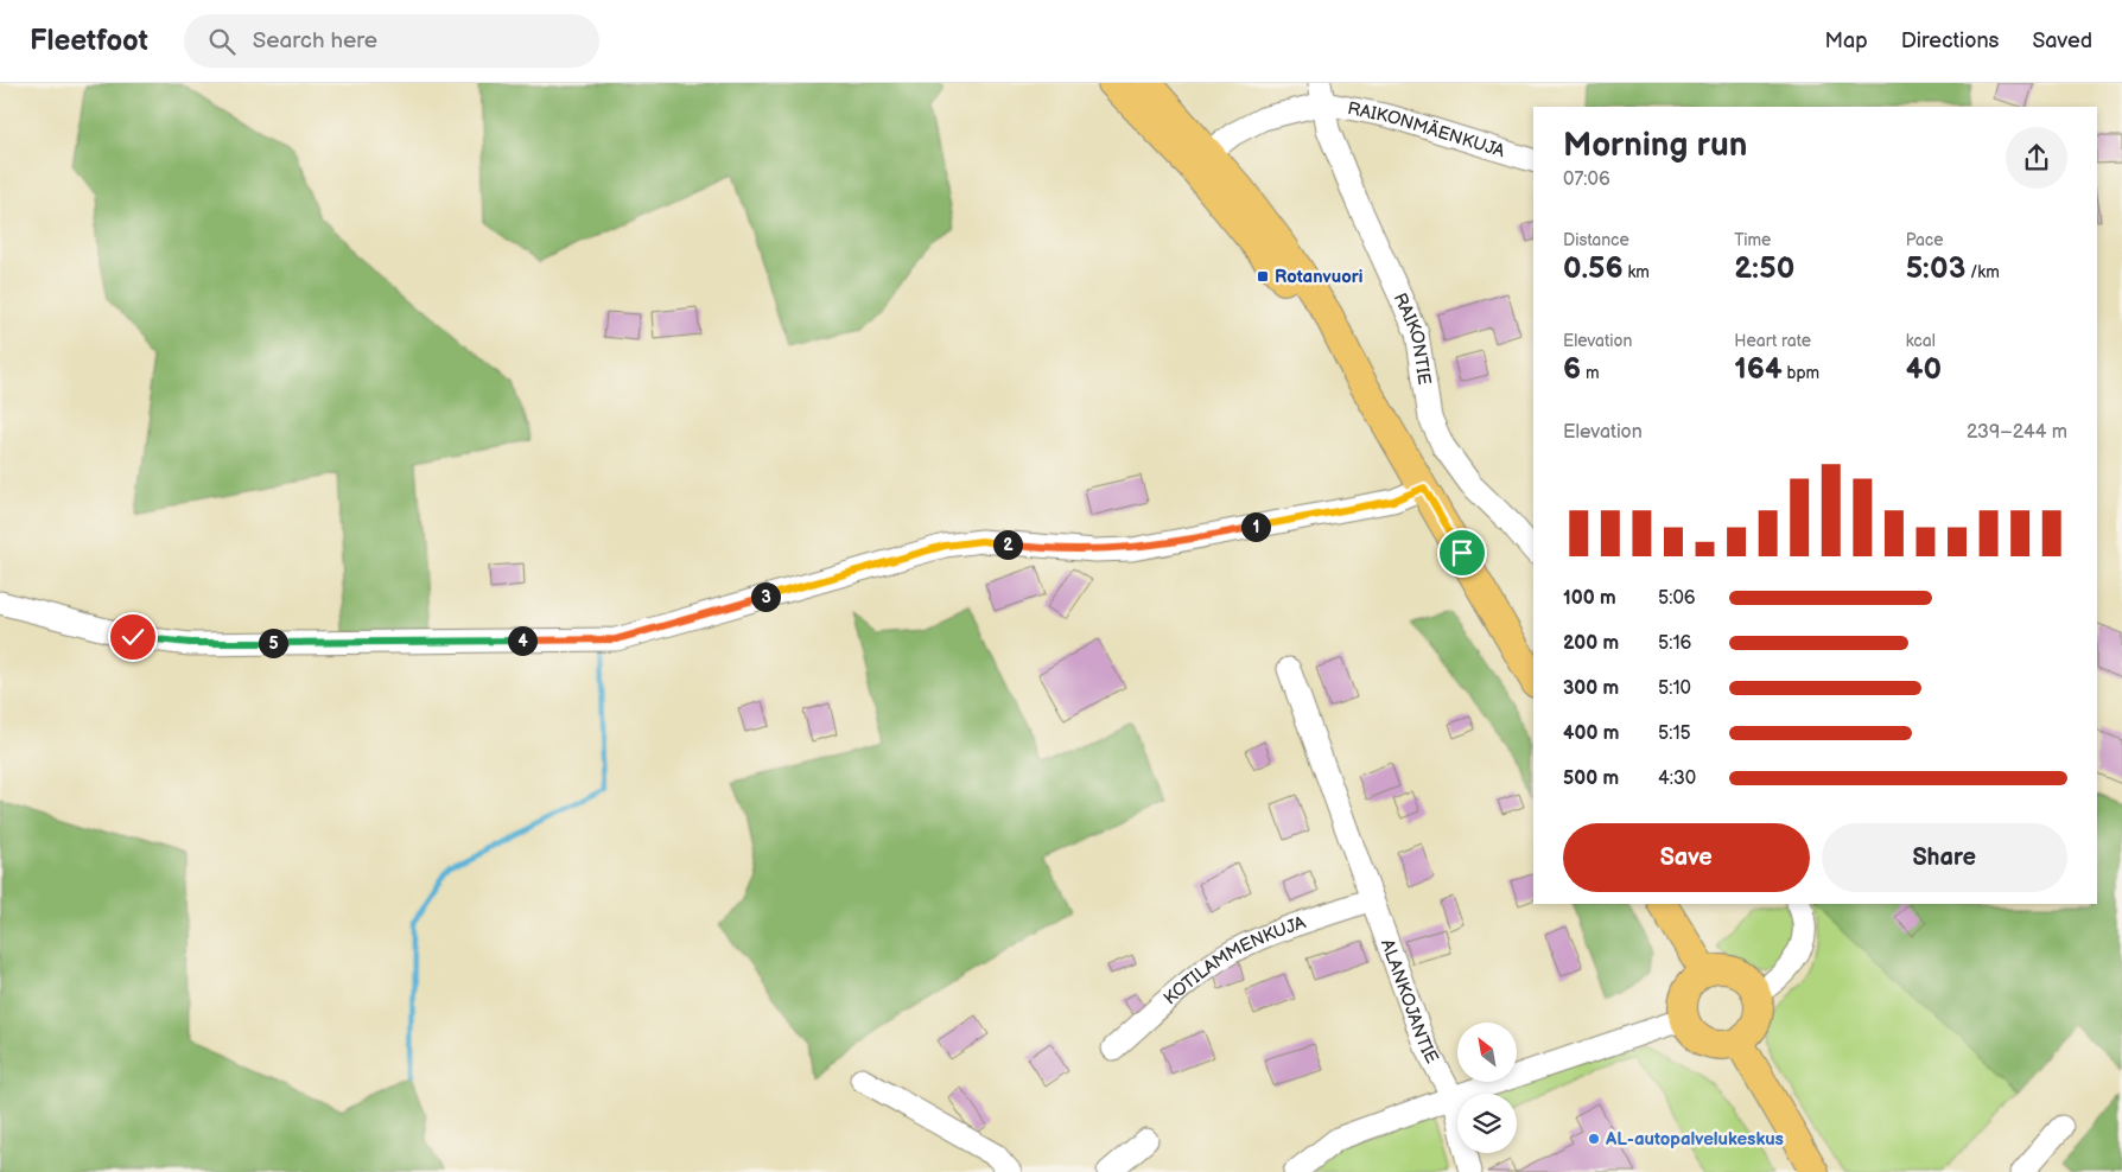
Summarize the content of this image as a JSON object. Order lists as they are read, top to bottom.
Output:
{
  "streets": {
    "street": [
      "RAIKONMÄENKUJA",
      "RAIKONTIE",
      "KOTILAMMENKUJA",
      "ALANKOJANTIE"
    ]
  },
  "crossings": [
    ["RAIKONMÄENKUJA", "RAIKONTIE"],
    ["KOTILAMMENKUJA", "ALANKOJANTIE"]
  ],
  "places": {
    "transit": ["Rotanvuori"],
    "other": ["AL-autopalvelukeskus"]
  },
  "north": "top left",
  "page": {
    "header": "Fleetfoot",
    "search": "Search here",
    "nav": ["Map", "Directions", "Saved"],
    "heading": ["Morning run", "07:06"],
    "stats": [
      ["Distance", "0.56 km"],
      ["Time", "2:50"],
      ["Pace", "5:03 /km"],
      ["Elevation", "6 m"],
      ["Heart rate", "164 bpm"],
      ["kcal", "40"]
    ],
    "chart": ["Elevation", "239–244 m"],
    "pins": [
      "1",
      "2",
      "3",
      "4",
      "5"
    ],
    "list": [
      {
        "name": "100 m",
        "note": "5:06"
      },
      {
        "name": "200 m",
        "note": "5:16"
      },
      {
        "name": "300 m",
        "note": "5:10"
      },
      {
        "name": "400 m",
        "note": "5:15"
      },
      {
        "name": "500 m",
        "note": "4:30"
      }
    ],
    "buttons": ["Save", "Share"]
  }
}
